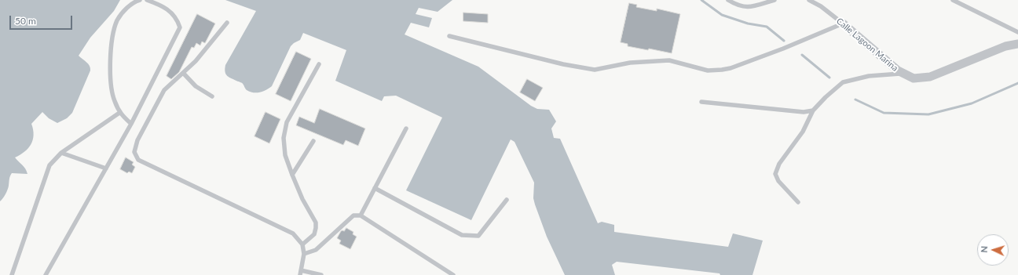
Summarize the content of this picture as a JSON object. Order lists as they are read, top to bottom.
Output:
{
  "streets": {
    "street": ["Calle Lagoon Marina"]
  },
  "scale_bar": "50 m",
  "north": "left"
}
